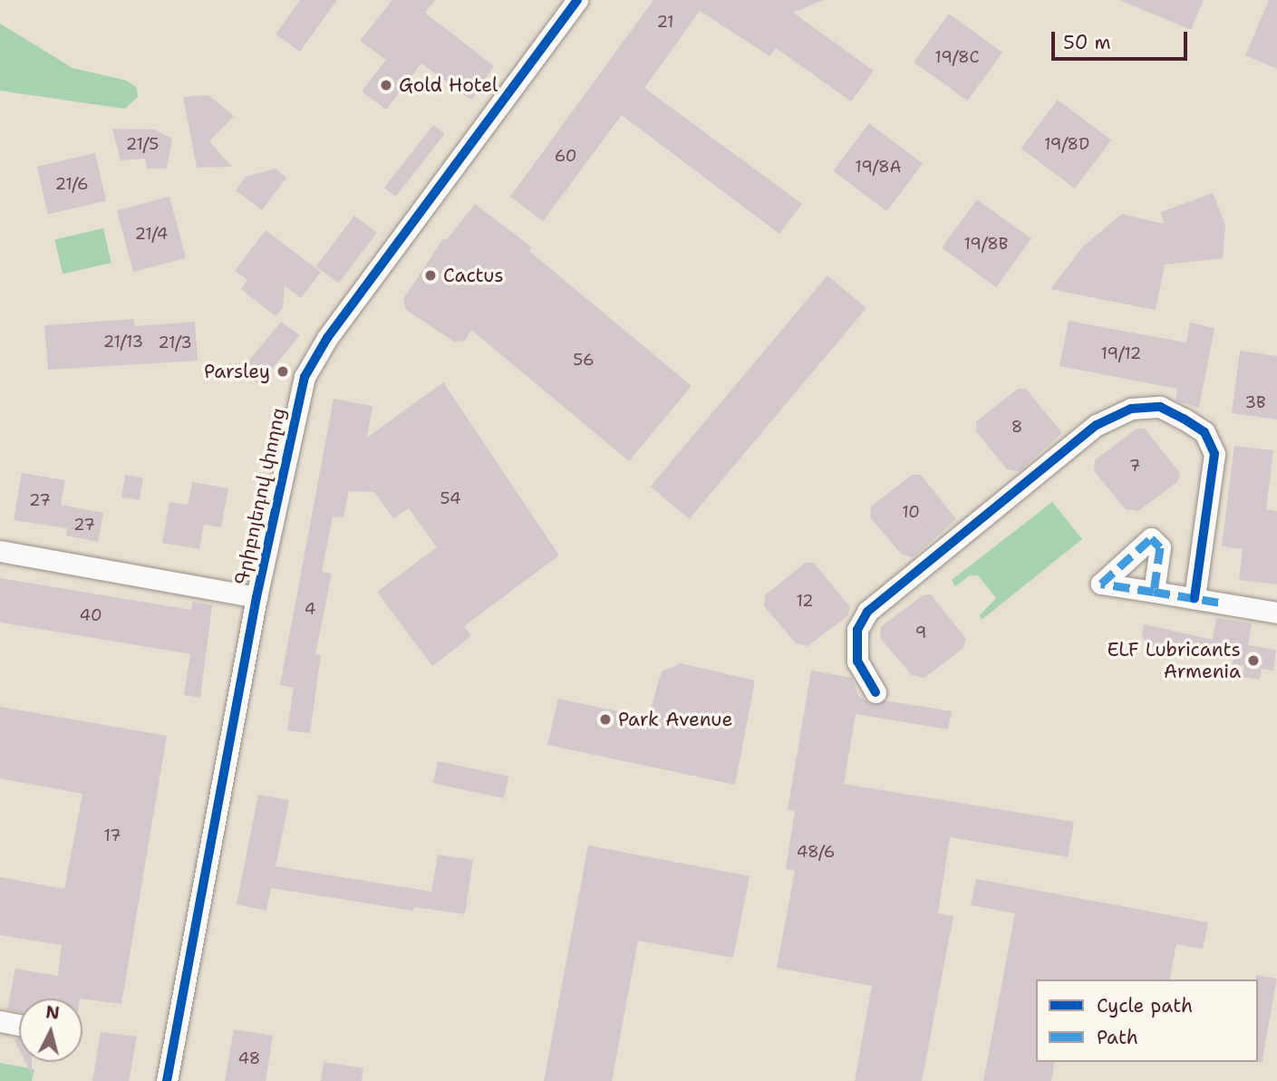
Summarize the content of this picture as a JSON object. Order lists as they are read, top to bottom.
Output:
{
  "streets": {
    "street": ["Գրիբոյեդով փողոց"]
  },
  "places": [
    "Gold Hotel",
    "Cactus",
    "Parsley",
    "ELF Lubricants Armenia",
    "Park Avenue"
  ],
  "house_numbers": [
    "21",
    "19/8C",
    "21/5",
    "19/8D",
    "60",
    "19/8A",
    "21/6",
    "21/4",
    "19/8B",
    "21/13",
    "21/3",
    "19/12",
    "56",
    "3B",
    "8",
    "7",
    "54",
    "27",
    "10",
    "27",
    "12",
    "4",
    "40",
    "9",
    "17",
    "48/6",
    "48"
  ],
  "legend": ["Cycle path", "Path"],
  "scale_bar": "50 m",
  "north": "top"
}
